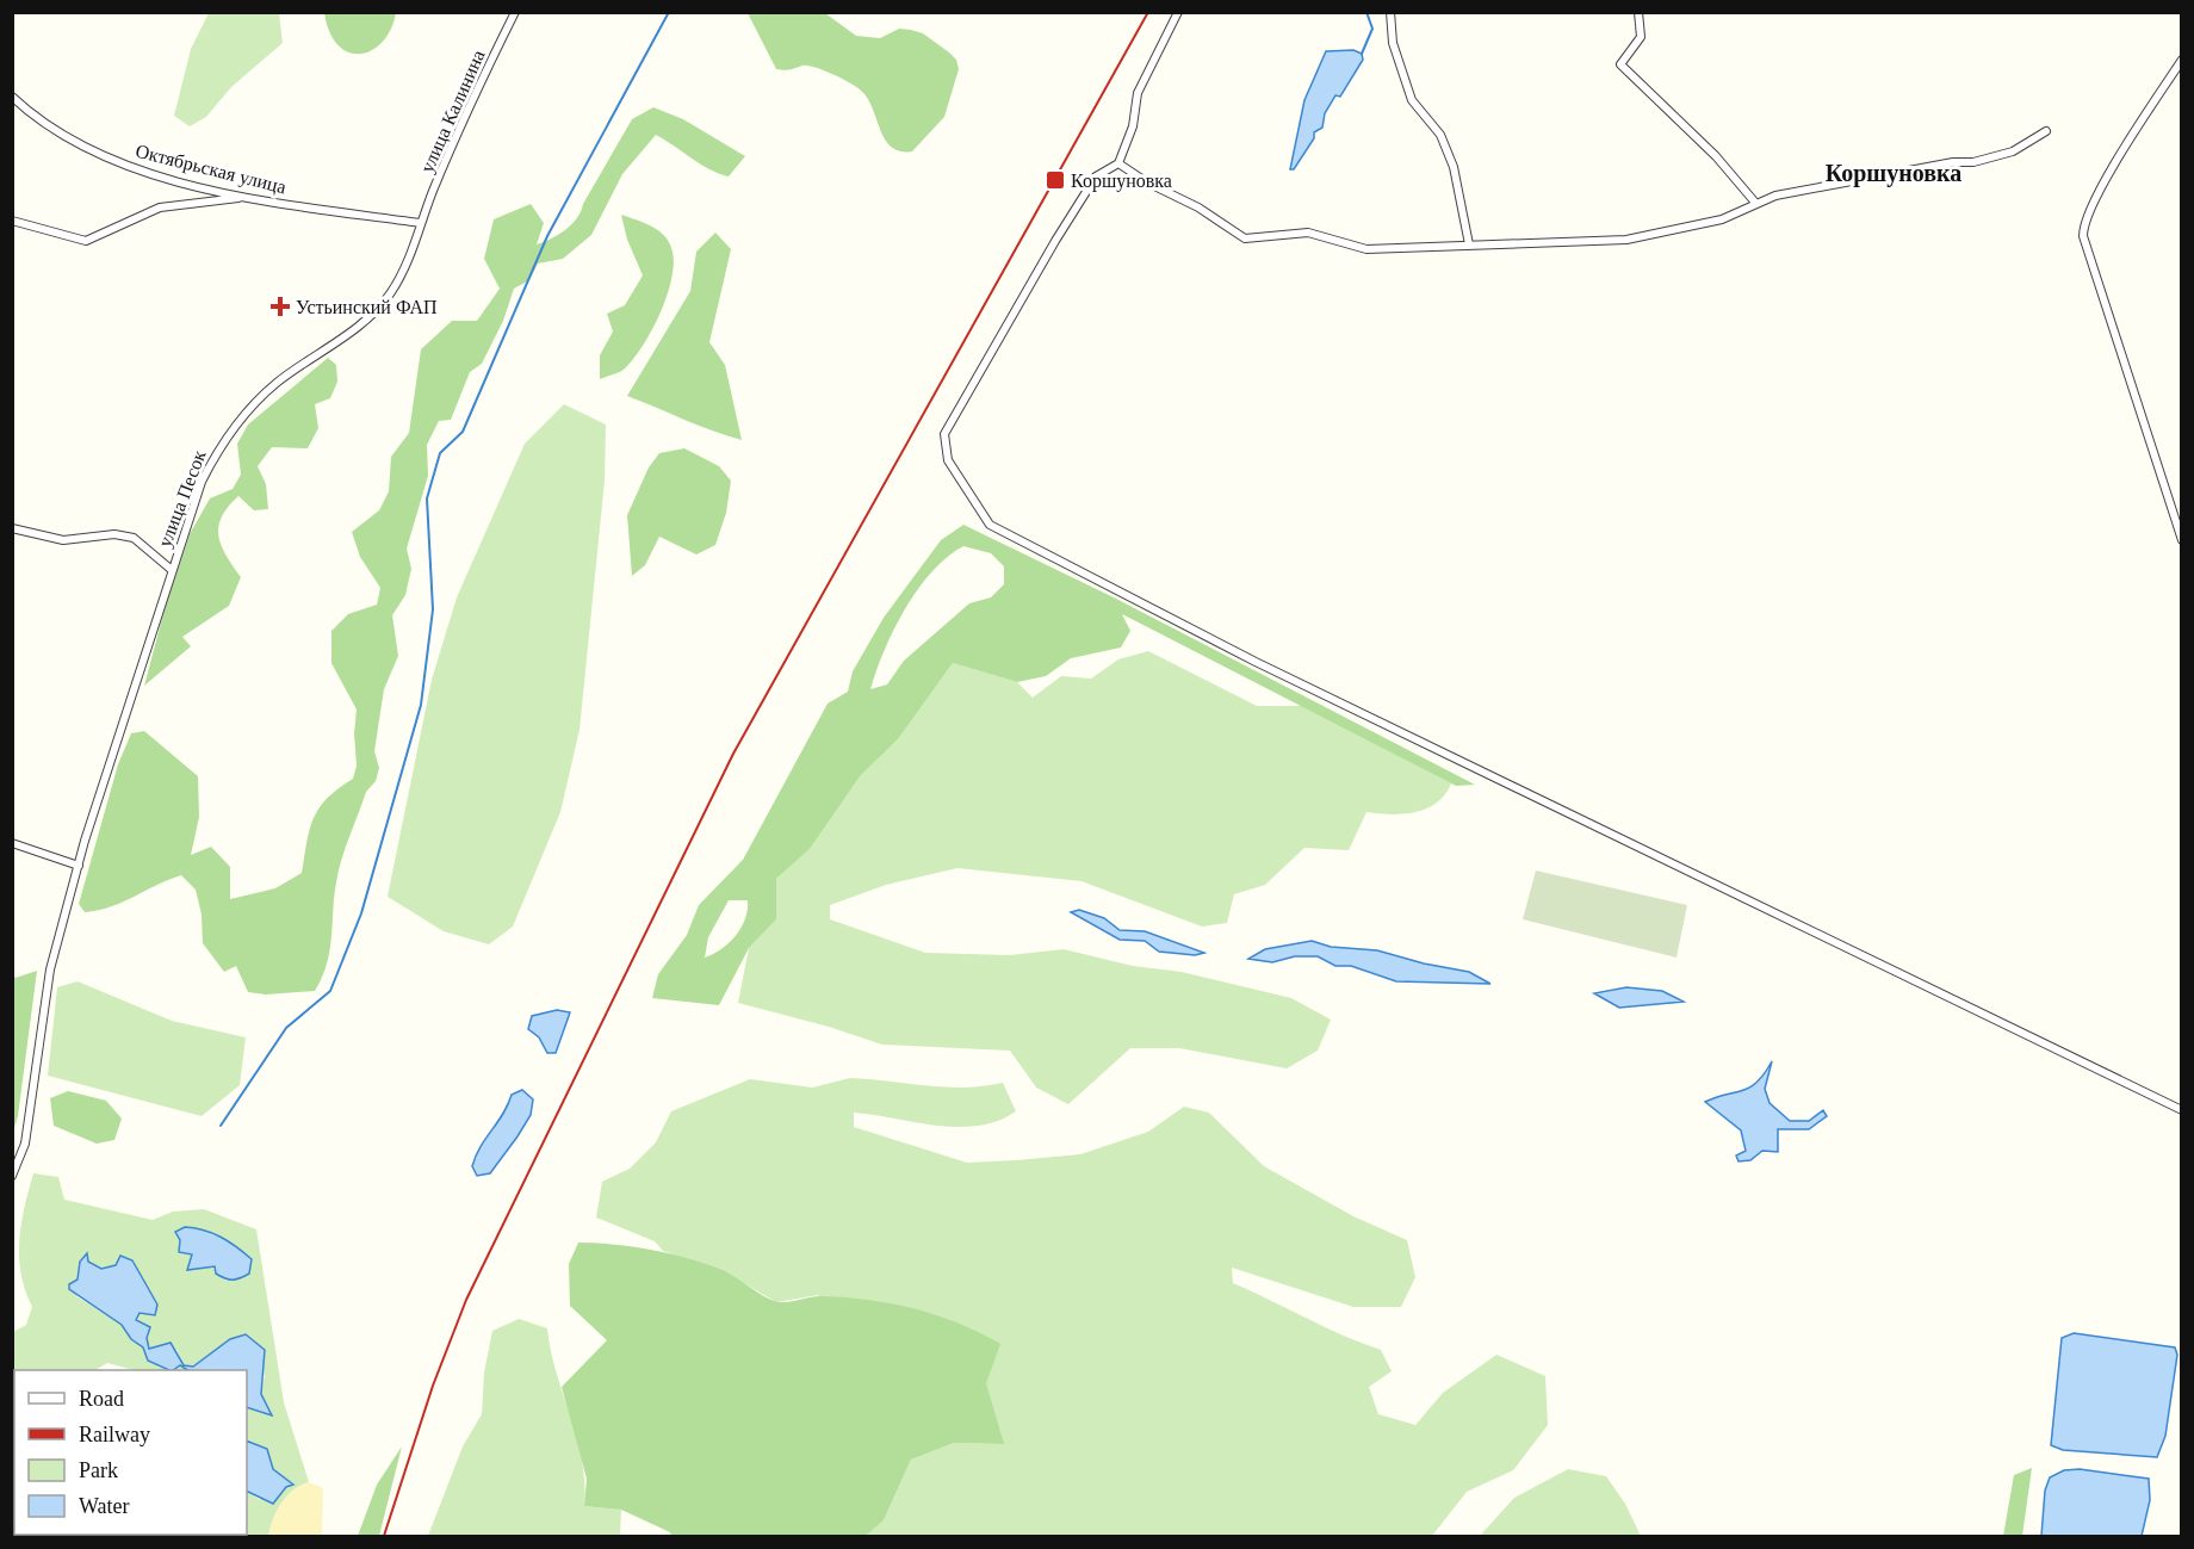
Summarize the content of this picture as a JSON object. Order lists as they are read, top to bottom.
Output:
{
  "streets": {
    "street": ["улица Калинина", "Октябрьская улица", "улица Песок"]
  },
  "crossings": [
    ["улица Калинина", "Октябрьская улица"],
    ["улица Калинина", "улица Песок"],
    ["Октябрьская улица", "улица Песок"]
  ],
  "districts": ["Коршуновка"],
  "places": {
    "transit": ["Коршуновка"],
    "health": ["Устьинский ФАП"]
  },
  "legend": [
    "Road",
    "Railway",
    "Park",
    "Water"
  ]
}
